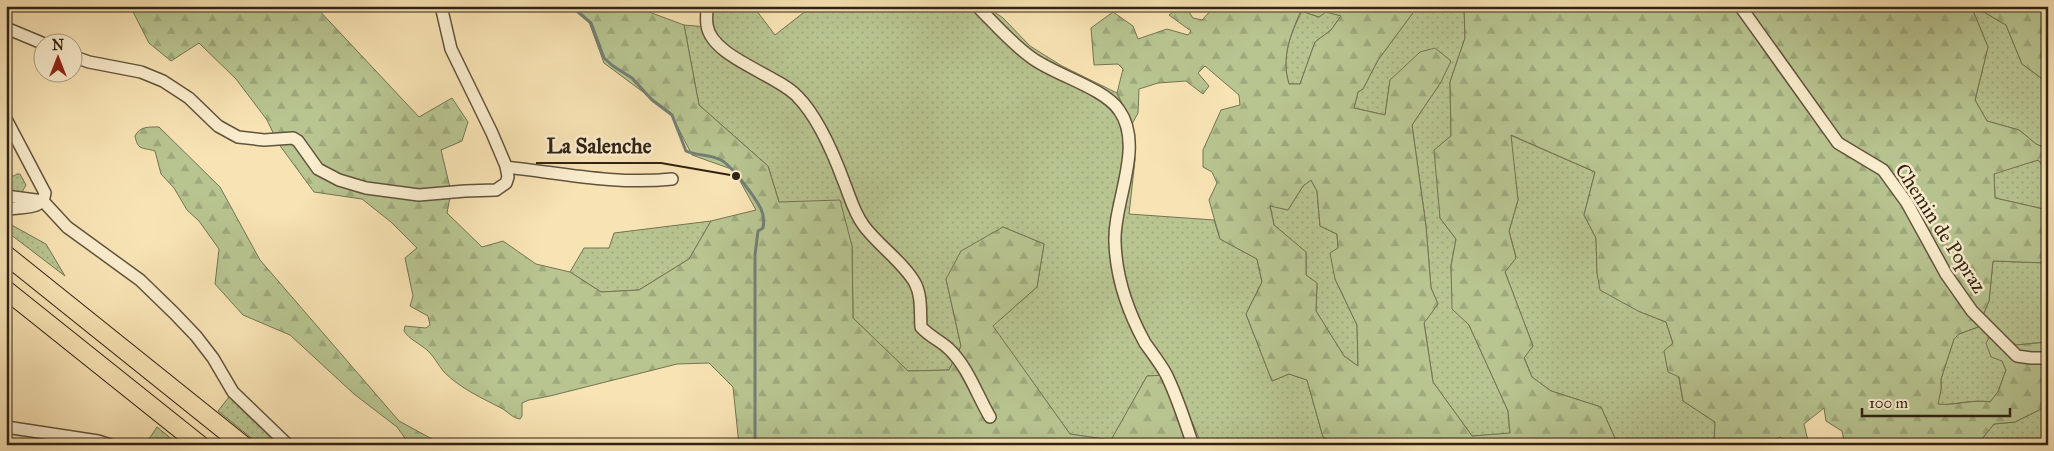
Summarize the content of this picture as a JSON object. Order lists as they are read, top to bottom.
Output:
{
  "streets": {
    "street": ["Chemin de Popraz"]
  },
  "places": ["La Salenche"],
  "scale_bar": "100 m",
  "north": "top"
}
